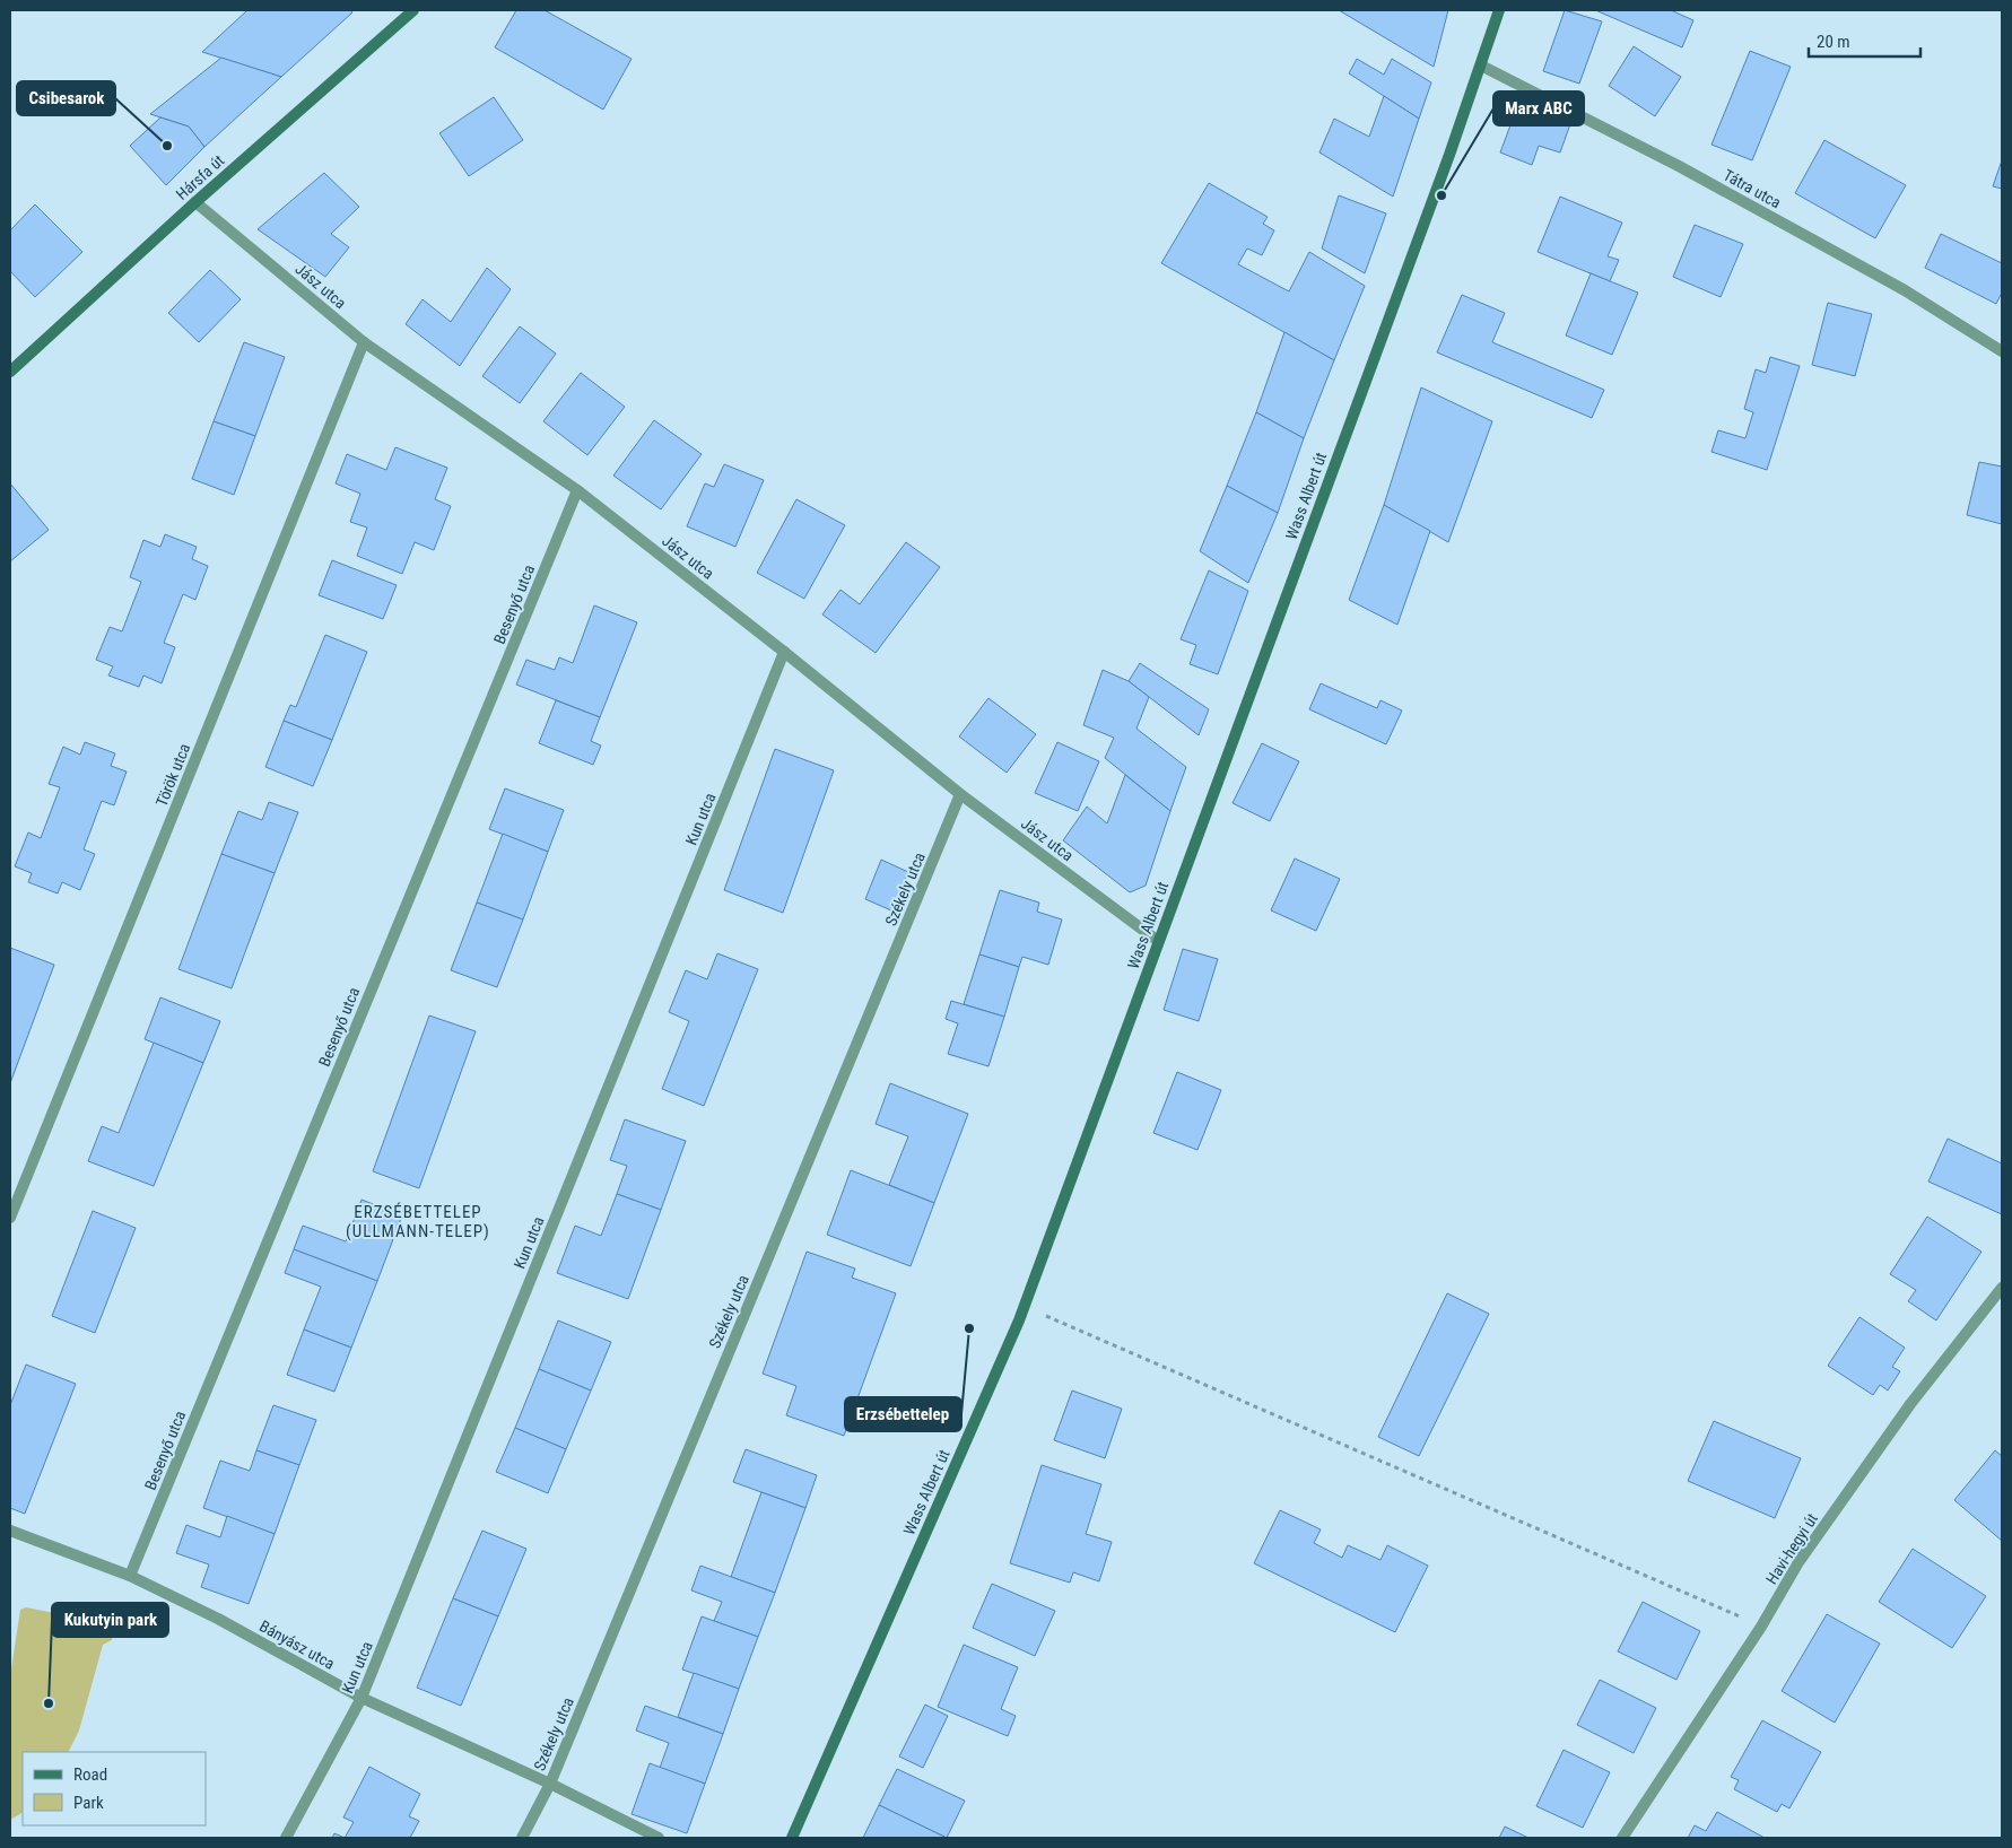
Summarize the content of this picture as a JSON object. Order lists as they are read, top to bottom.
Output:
{
  "streets": {
    "street": [
      "Hársfa út",
      "Tátra utca",
      "Jász utca",
      "Wass Albert út",
      "Besenyő utca",
      "Török utca",
      "Kun utca",
      "Székely utca",
      "Havi-hegyi út",
      "Bányász utca"
    ]
  },
  "crossings": [
    ["Hársfa út", "Jász utca"],
    ["Tátra utca", "Wass Albert út"],
    ["Jász utca", "Wass Albert út"],
    ["Jász utca", "Besenyő utca"],
    ["Jász utca", "Török utca"],
    ["Jász utca", "Kun utca"],
    ["Jász utca", "Székely utca"],
    ["Besenyő utca", "Bányász utca"],
    ["Kun utca", "Bányász utca"],
    ["Székely utca", "Bányász utca"]
  ],
  "districts": ["ERZSÉBETTELEP (ULLMANN-TELEP)"],
  "places": [
    "Csibesarok",
    "Marx ABC",
    "Erzsébettelep",
    "Kukutyin park"
  ],
  "legend": ["Road", "Park"],
  "scale_bar": "20 m"
}
